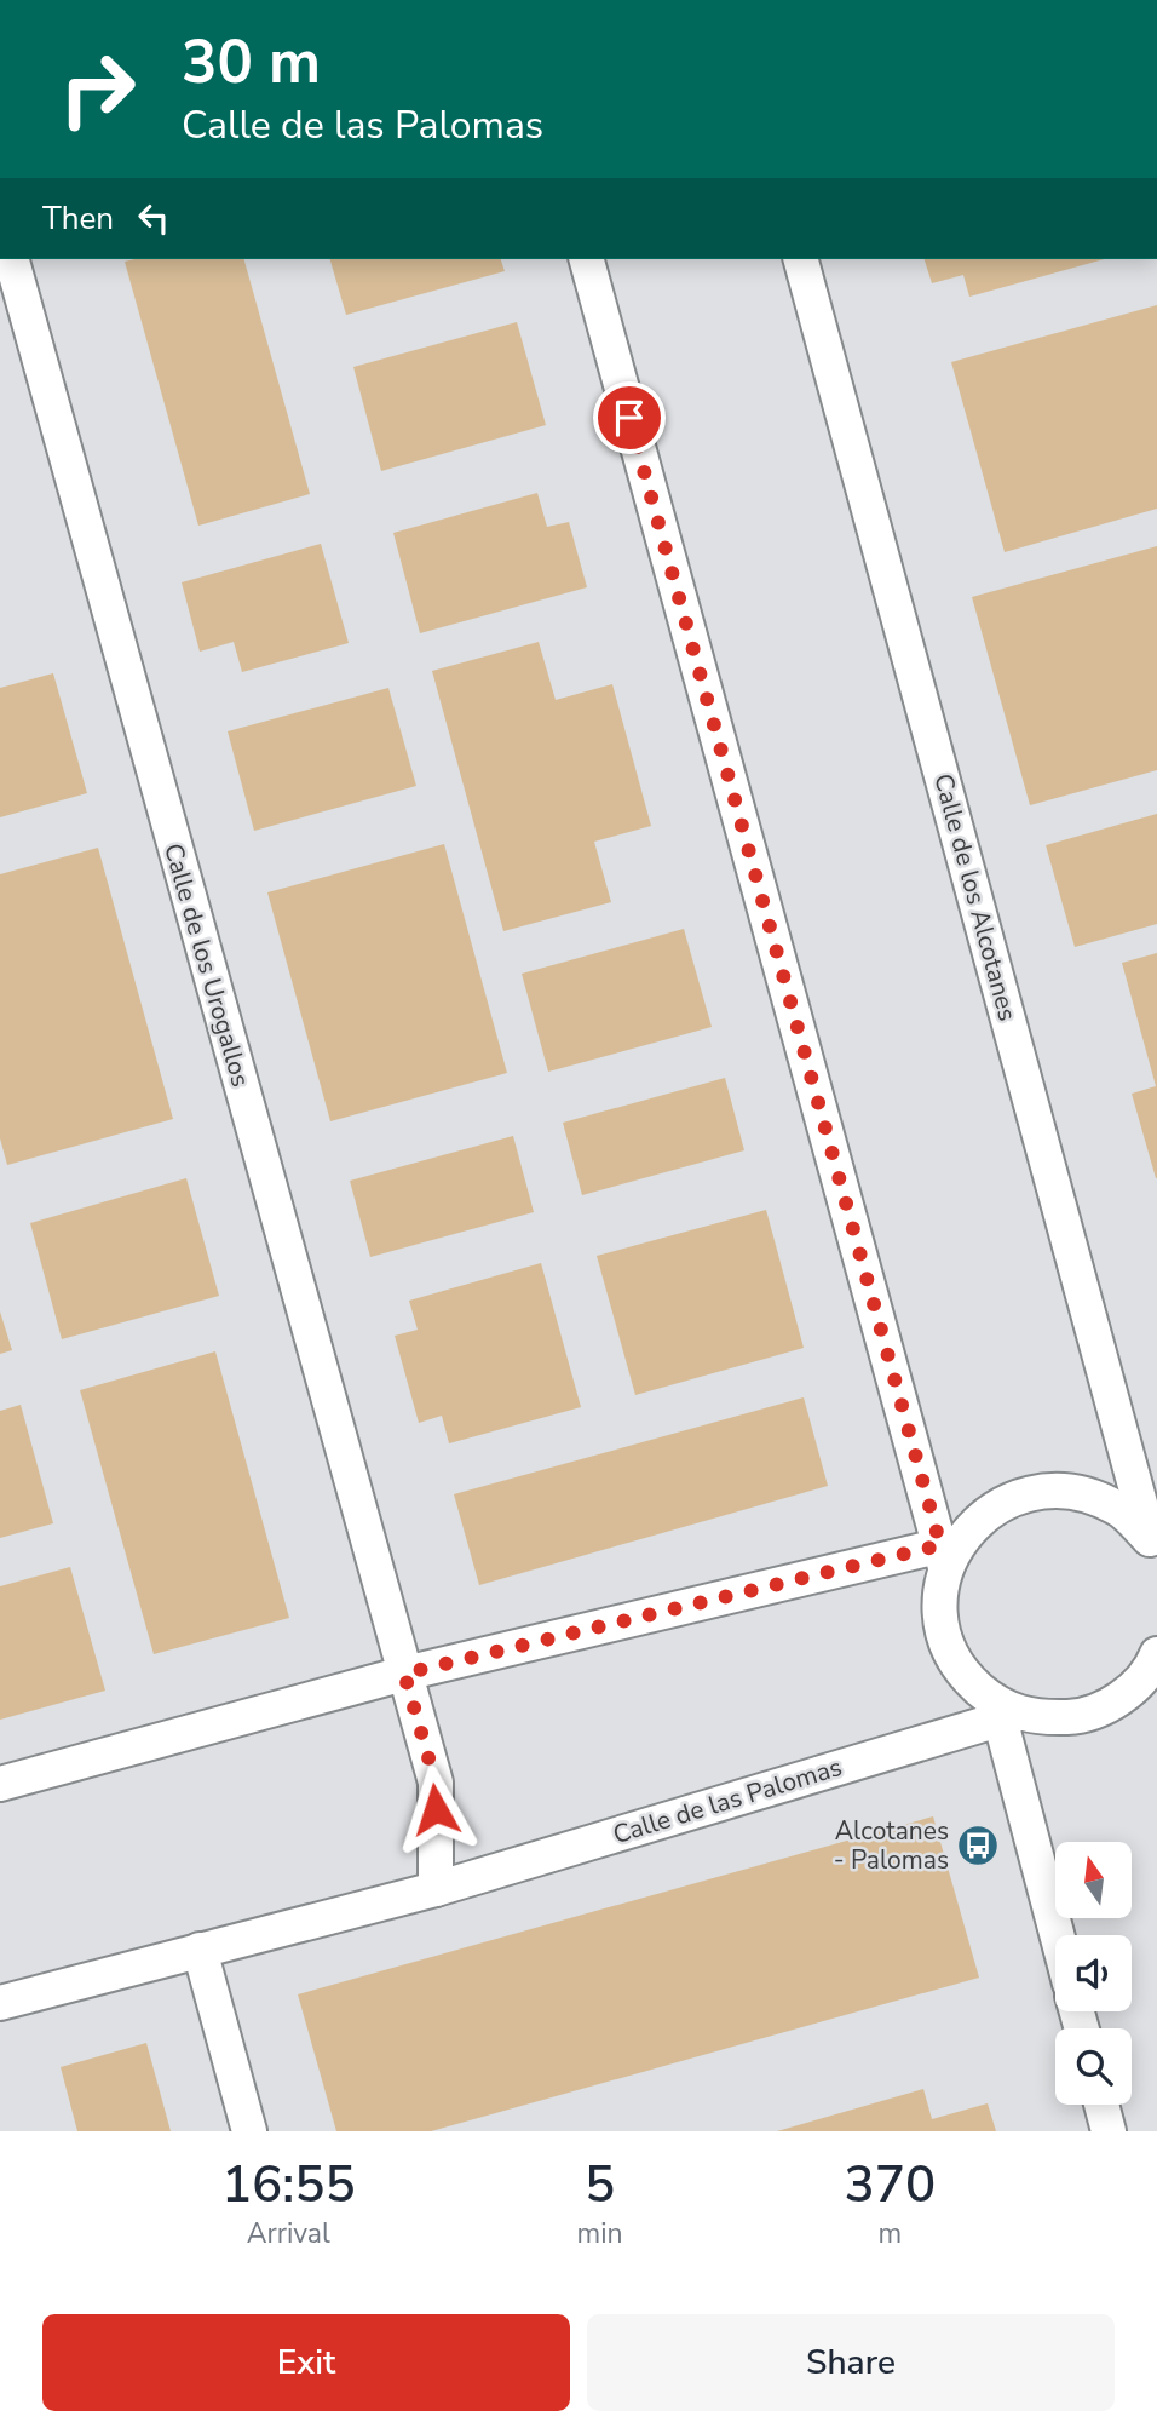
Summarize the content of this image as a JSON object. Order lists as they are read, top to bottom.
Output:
{
  "streets": {
    "street": ["Calle de los Alcotanes", "Calle de los Urogallos", "Calle de las Palomas"]
  },
  "places": {
    "bus stop": ["Alcotanes - Palomas"]
  },
  "north": "top",
  "page": {
    "turn": ["30 m", "Calle de las Palomas"],
    "then": "Then",
    "eta": [
      "16:55",
      "Arrival",
      "5",
      "min",
      "370",
      "m"
    ],
    "buttons": ["Exit", "Share"]
  }
}
